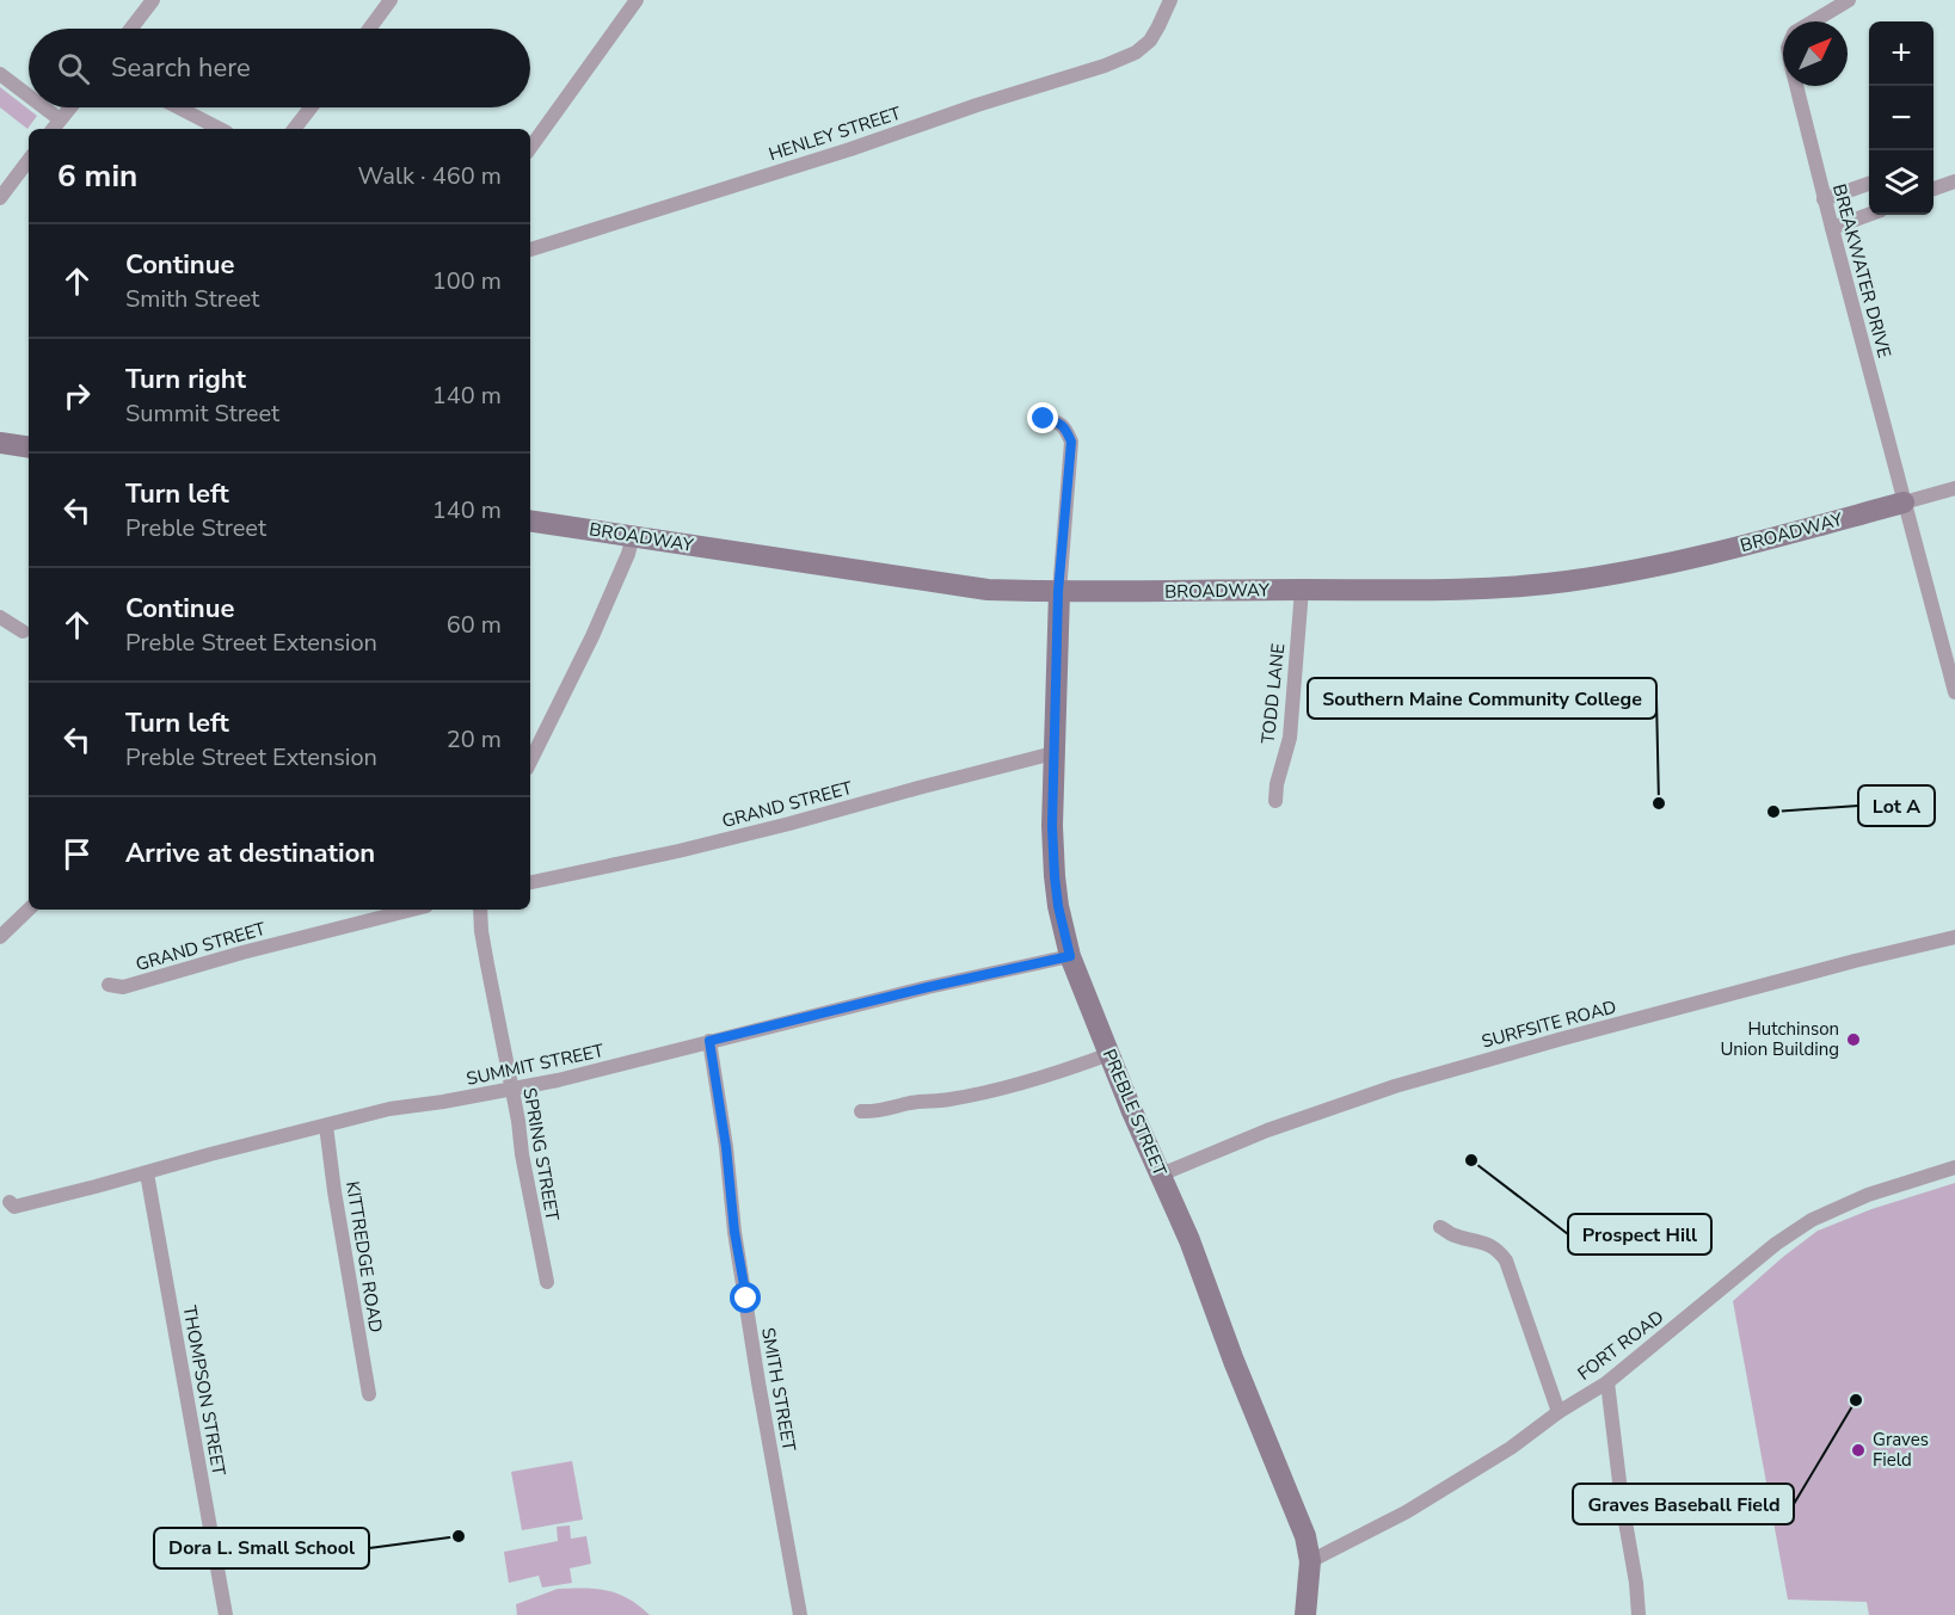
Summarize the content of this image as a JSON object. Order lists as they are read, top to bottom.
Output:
{
  "streets": {
    "street": [
      "HENLEY STREET",
      "BREAKWATER DRIVE",
      "BROADWAY",
      "TODD LANE",
      "GRAND STREET",
      "SURFSITE ROAD",
      "SUMMIT STREET",
      "PREBLE STREET",
      "SPRING STREET",
      "KITTREDGE ROAD",
      "FORT ROAD",
      "SMITH STREET",
      "THOMPSON STREET"
    ]
  },
  "crossings": [
    ["BREAKWATER DRIVE", "BROADWAY"],
    ["BROADWAY", "TODD LANE"],
    ["BROADWAY", "PREBLE STREET"],
    ["GRAND STREET", "PREBLE STREET"],
    ["SURFSITE ROAD", "PREBLE STREET"],
    ["SUMMIT STREET", "PREBLE STREET"],
    ["SUMMIT STREET", "SPRING STREET"],
    ["SUMMIT STREET", "KITTREDGE ROAD"],
    ["SUMMIT STREET", "SMITH STREET"],
    ["SUMMIT STREET", "THOMPSON STREET"],
    ["PREBLE STREET", "FORT ROAD"]
  ],
  "places": [
    "Southern Maine Community College",
    "Lot A",
    "Hutchinson Union Building",
    "Prospect Hill",
    "Graves Baseball Field",
    "Graves Field",
    "Dora L. Small School"
  ],
  "north": "top right",
  "page": {
    "map_buttons": ["+", "−"],
    "search": "Search here",
    "heading": ["6 min", "Walk · 460 m"],
    "list": [
      ["Continue", "Smith Street", "100 m"],
      ["Turn right", "Summit Street", "140 m"],
      ["Turn left", "Preble Street", "140 m"],
      ["Continue", "Preble Street Extension", "60 m"],
      ["Turn left", "Preble Street Extension", "20 m"],
      "Arrive at destination"
    ]
  }
}
